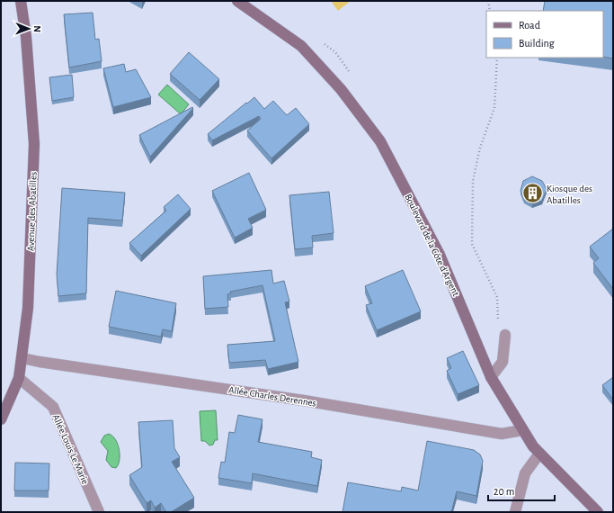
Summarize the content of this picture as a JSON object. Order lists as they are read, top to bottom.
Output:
{
  "streets": {
    "main road": ["Avenue des Abatilles", "Boulevard de la Côte d'Argent"],
    "street": ["Allée Charles Derennes", "Allée Louis Le Marie"]
  },
  "crossings": [
    ["Avenue des Abatilles", "Allée Charles Derennes"],
    ["Avenue des Abatilles", "Allée Louis Le Marie"],
    ["Boulevard de la Côte d'Argent", "Allée Charles Derennes"]
  ],
  "places": {
    "building": ["Kiosque des Abatilles"]
  },
  "legend": ["Road", "Building"],
  "scale_bar": "20 m",
  "north": "right"
}
